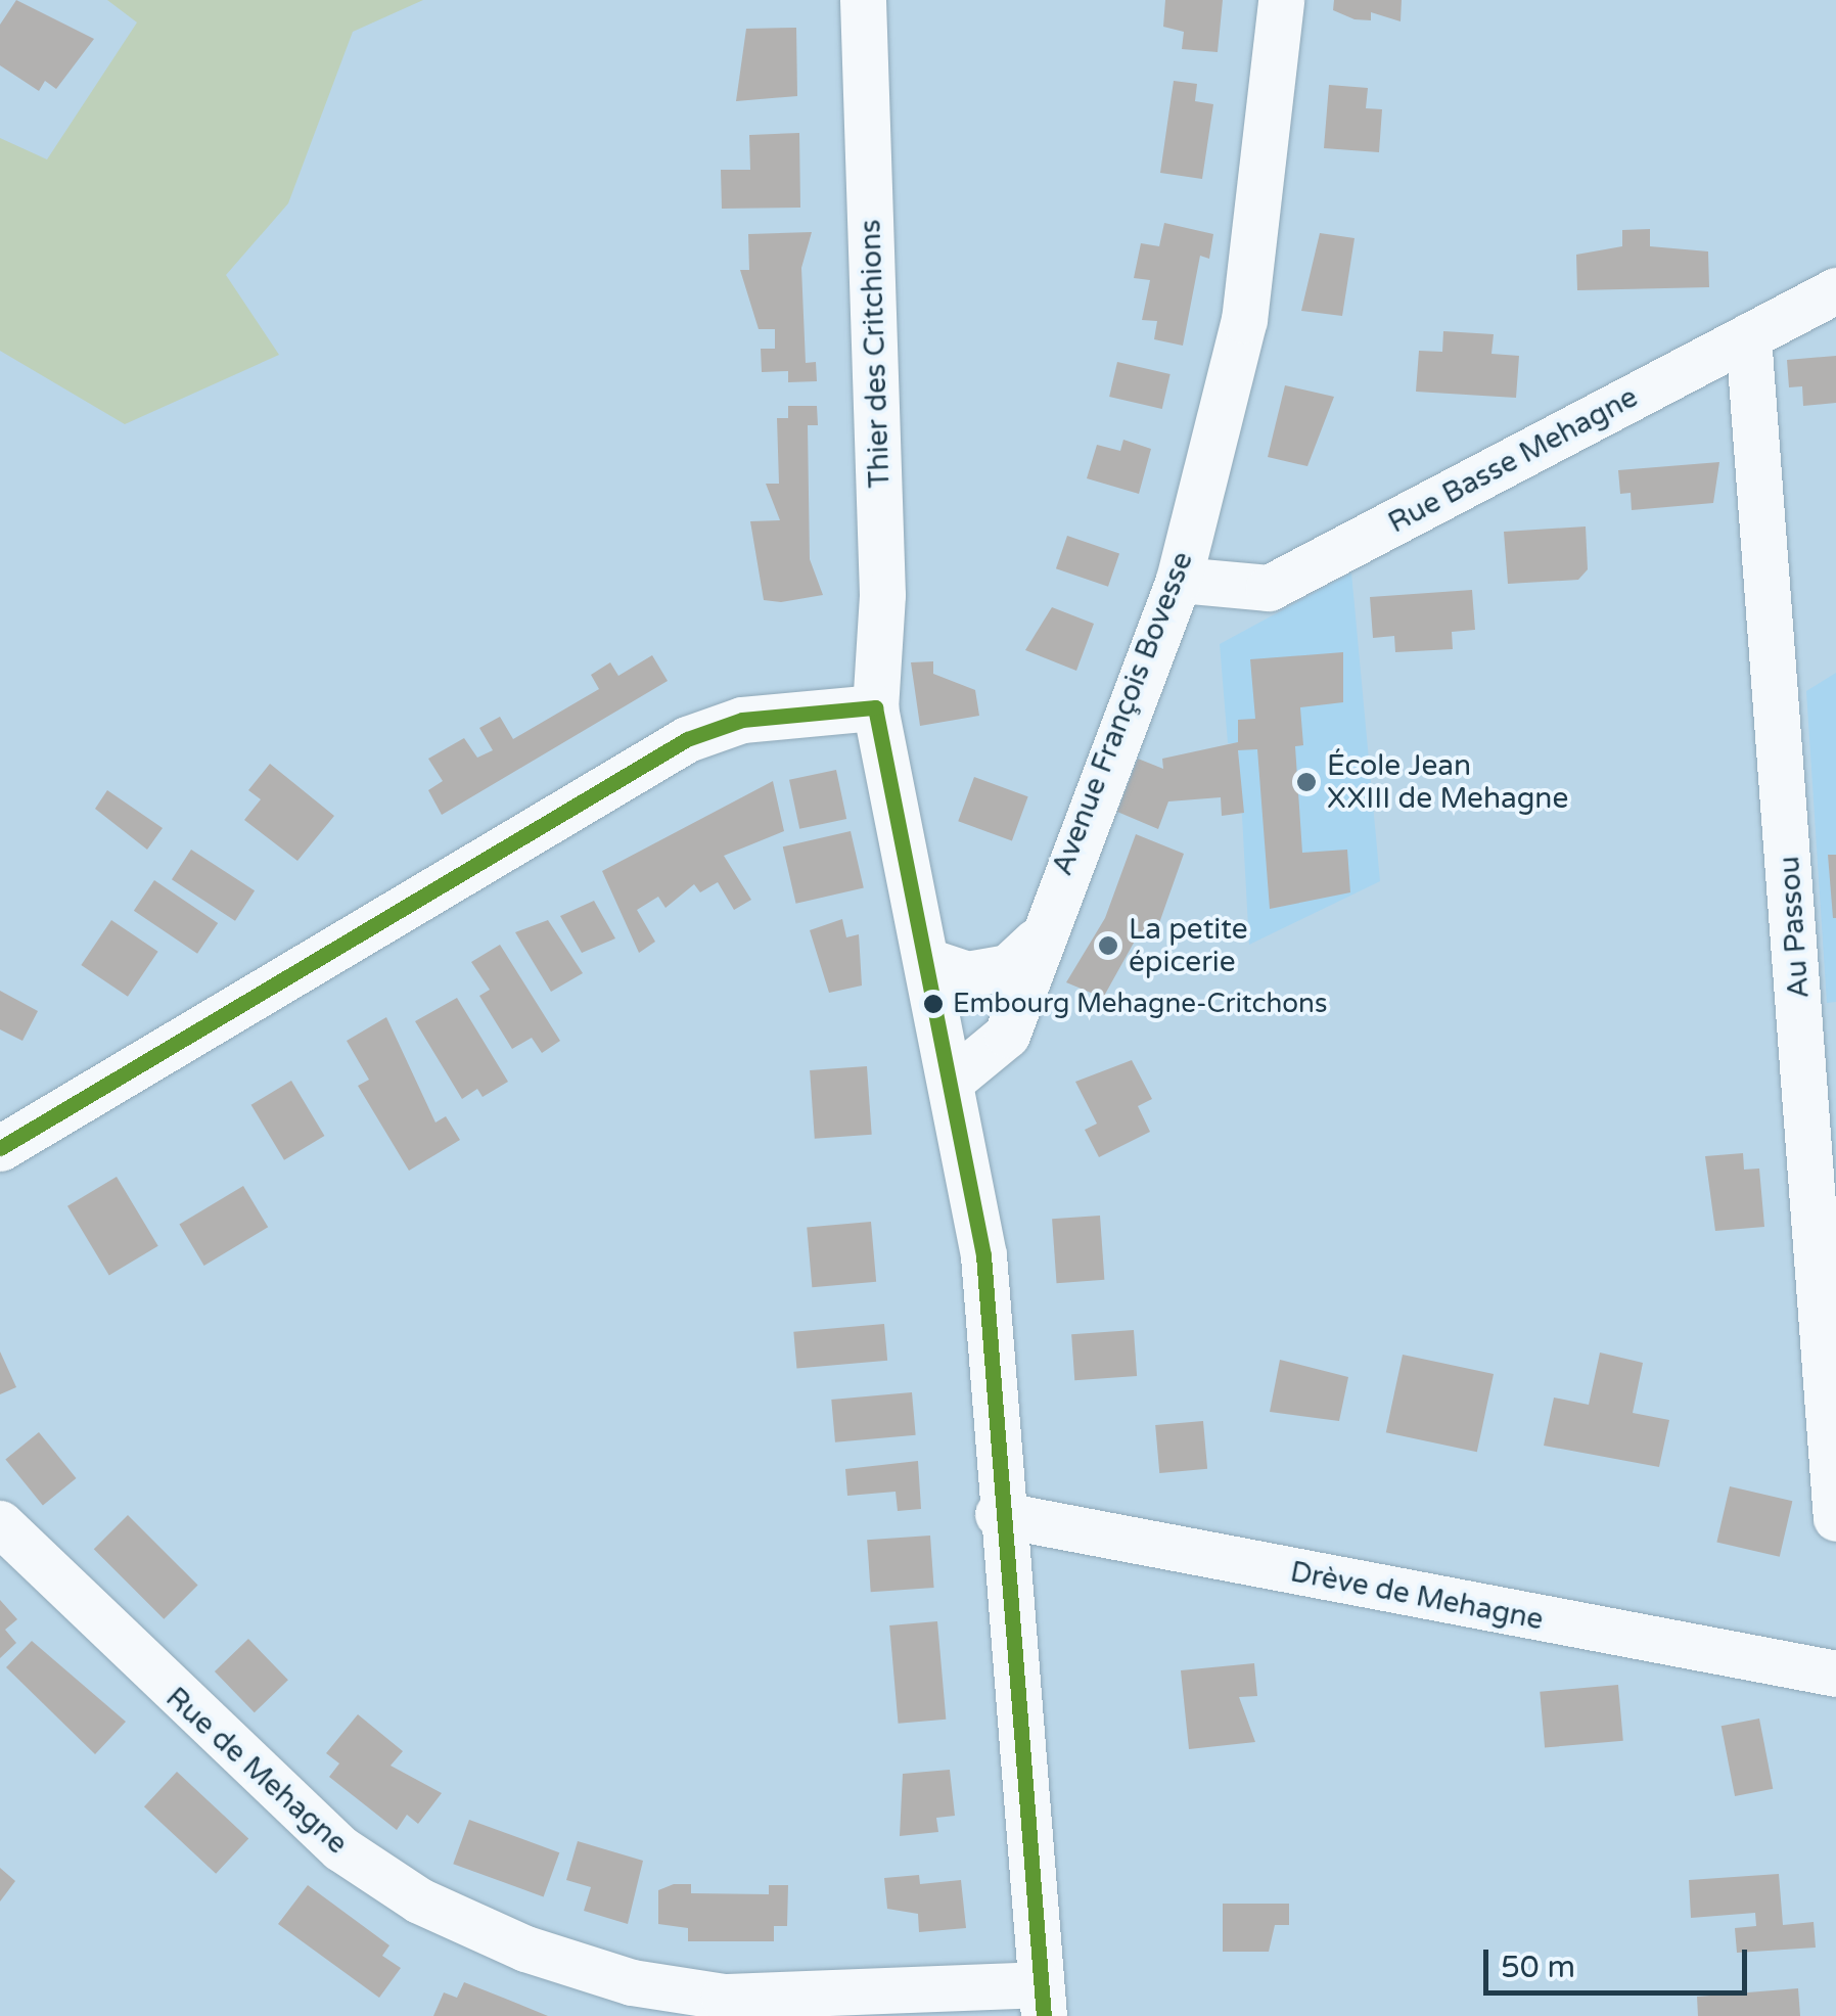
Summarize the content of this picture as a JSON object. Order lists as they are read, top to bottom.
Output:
{
  "streets": {
    "street": [
      "Thier des Critchions",
      "Rue Basse Mehagne",
      "Avenue François Bovesse",
      "Au Passou",
      "Drève de Mehagne",
      "Rue de Mehagne"
    ]
  },
  "crossings": [
    ["Thier des Critchions", "Avenue François Bovesse"],
    ["Thier des Critchions", "Drève de Mehagne"],
    ["Thier des Critchions", "Rue de Mehagne"],
    ["Rue Basse Mehagne", "Avenue François Bovesse"],
    ["Rue Basse Mehagne", "Au Passou"]
  ],
  "places": ["École Jean XXIII de Mehagne", "La petite épicerie", "Embourg Mehagne-Critchons"],
  "scale_bar": "50 m"
}
